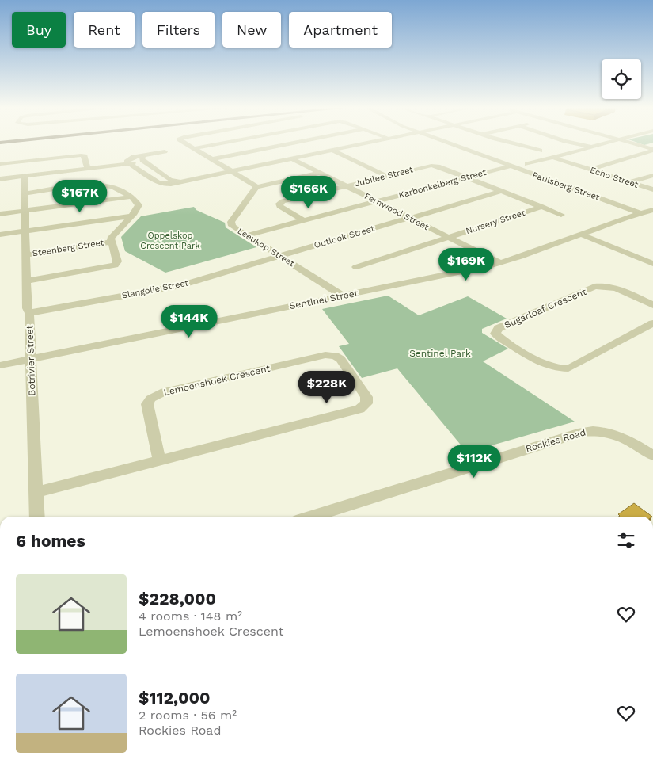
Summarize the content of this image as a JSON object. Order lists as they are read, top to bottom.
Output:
{
  "streets": {
    "street": [
      "Jubilee Street",
      "Echo Street",
      "Karbonkelberg Street",
      "Paulsberg Street",
      "Fernwood Street",
      "Nursery Street",
      "Outlook Street",
      "Leeukop Street",
      "Steenberg Street",
      "Slangolie Street",
      "Sentinel Street",
      "Sugarloaf Crescent",
      "Botrivier Street",
      "Lemoenshoek Crescent",
      "Rockies Road"
    ]
  },
  "crossings": [
    ["Jubilee Street", "Karbonkelberg Street"],
    ["Jubilee Street", "Fernwood Street"],
    ["Jubilee Street", "Nursery Street"],
    ["Jubilee Street", "Outlook Street"],
    ["Karbonkelberg Street", "Paulsberg Street"],
    ["Karbonkelberg Street", "Fernwood Street"],
    ["Karbonkelberg Street", "Leeukop Street"],
    ["Paulsberg Street", "Sentinel Street"],
    ["Fernwood Street", "Nursery Street"],
    ["Fernwood Street", "Outlook Street"],
    ["Fernwood Street", "Sentinel Street"],
    ["Outlook Street", "Leeukop Street"],
    ["Outlook Street", "Slangolie Street"],
    ["Leeukop Street", "Slangolie Street"],
    ["Leeukop Street", "Sentinel Street"],
    ["Steenberg Street", "Botrivier Street"],
    ["Slangolie Street", "Botrivier Street"],
    ["Sentinel Street", "Botrivier Street"],
    ["Botrivier Street", "Lemoenshoek Crescent"]
  ],
  "parks": ["Oppelskop Crescent Park", "Sentinel Park"],
  "page": {
    "chip": [
      "Buy",
      "Rent",
      "Filters",
      "New",
      "Apartment"
    ],
    "price": [
      "$166K",
      "$167K",
      "$169K",
      "$144K",
      "$228K",
      "$112K"
    ],
    "heading": "6 homes",
    "list": [
      {
        "name": "$228,000",
        "note": "4 rooms · 148 m² · Lemoenshoek Crescent"
      },
      {
        "name": "$112,000",
        "note": "2 rooms · 56 m² · Rockies Road"
      }
    ]
  }
}
